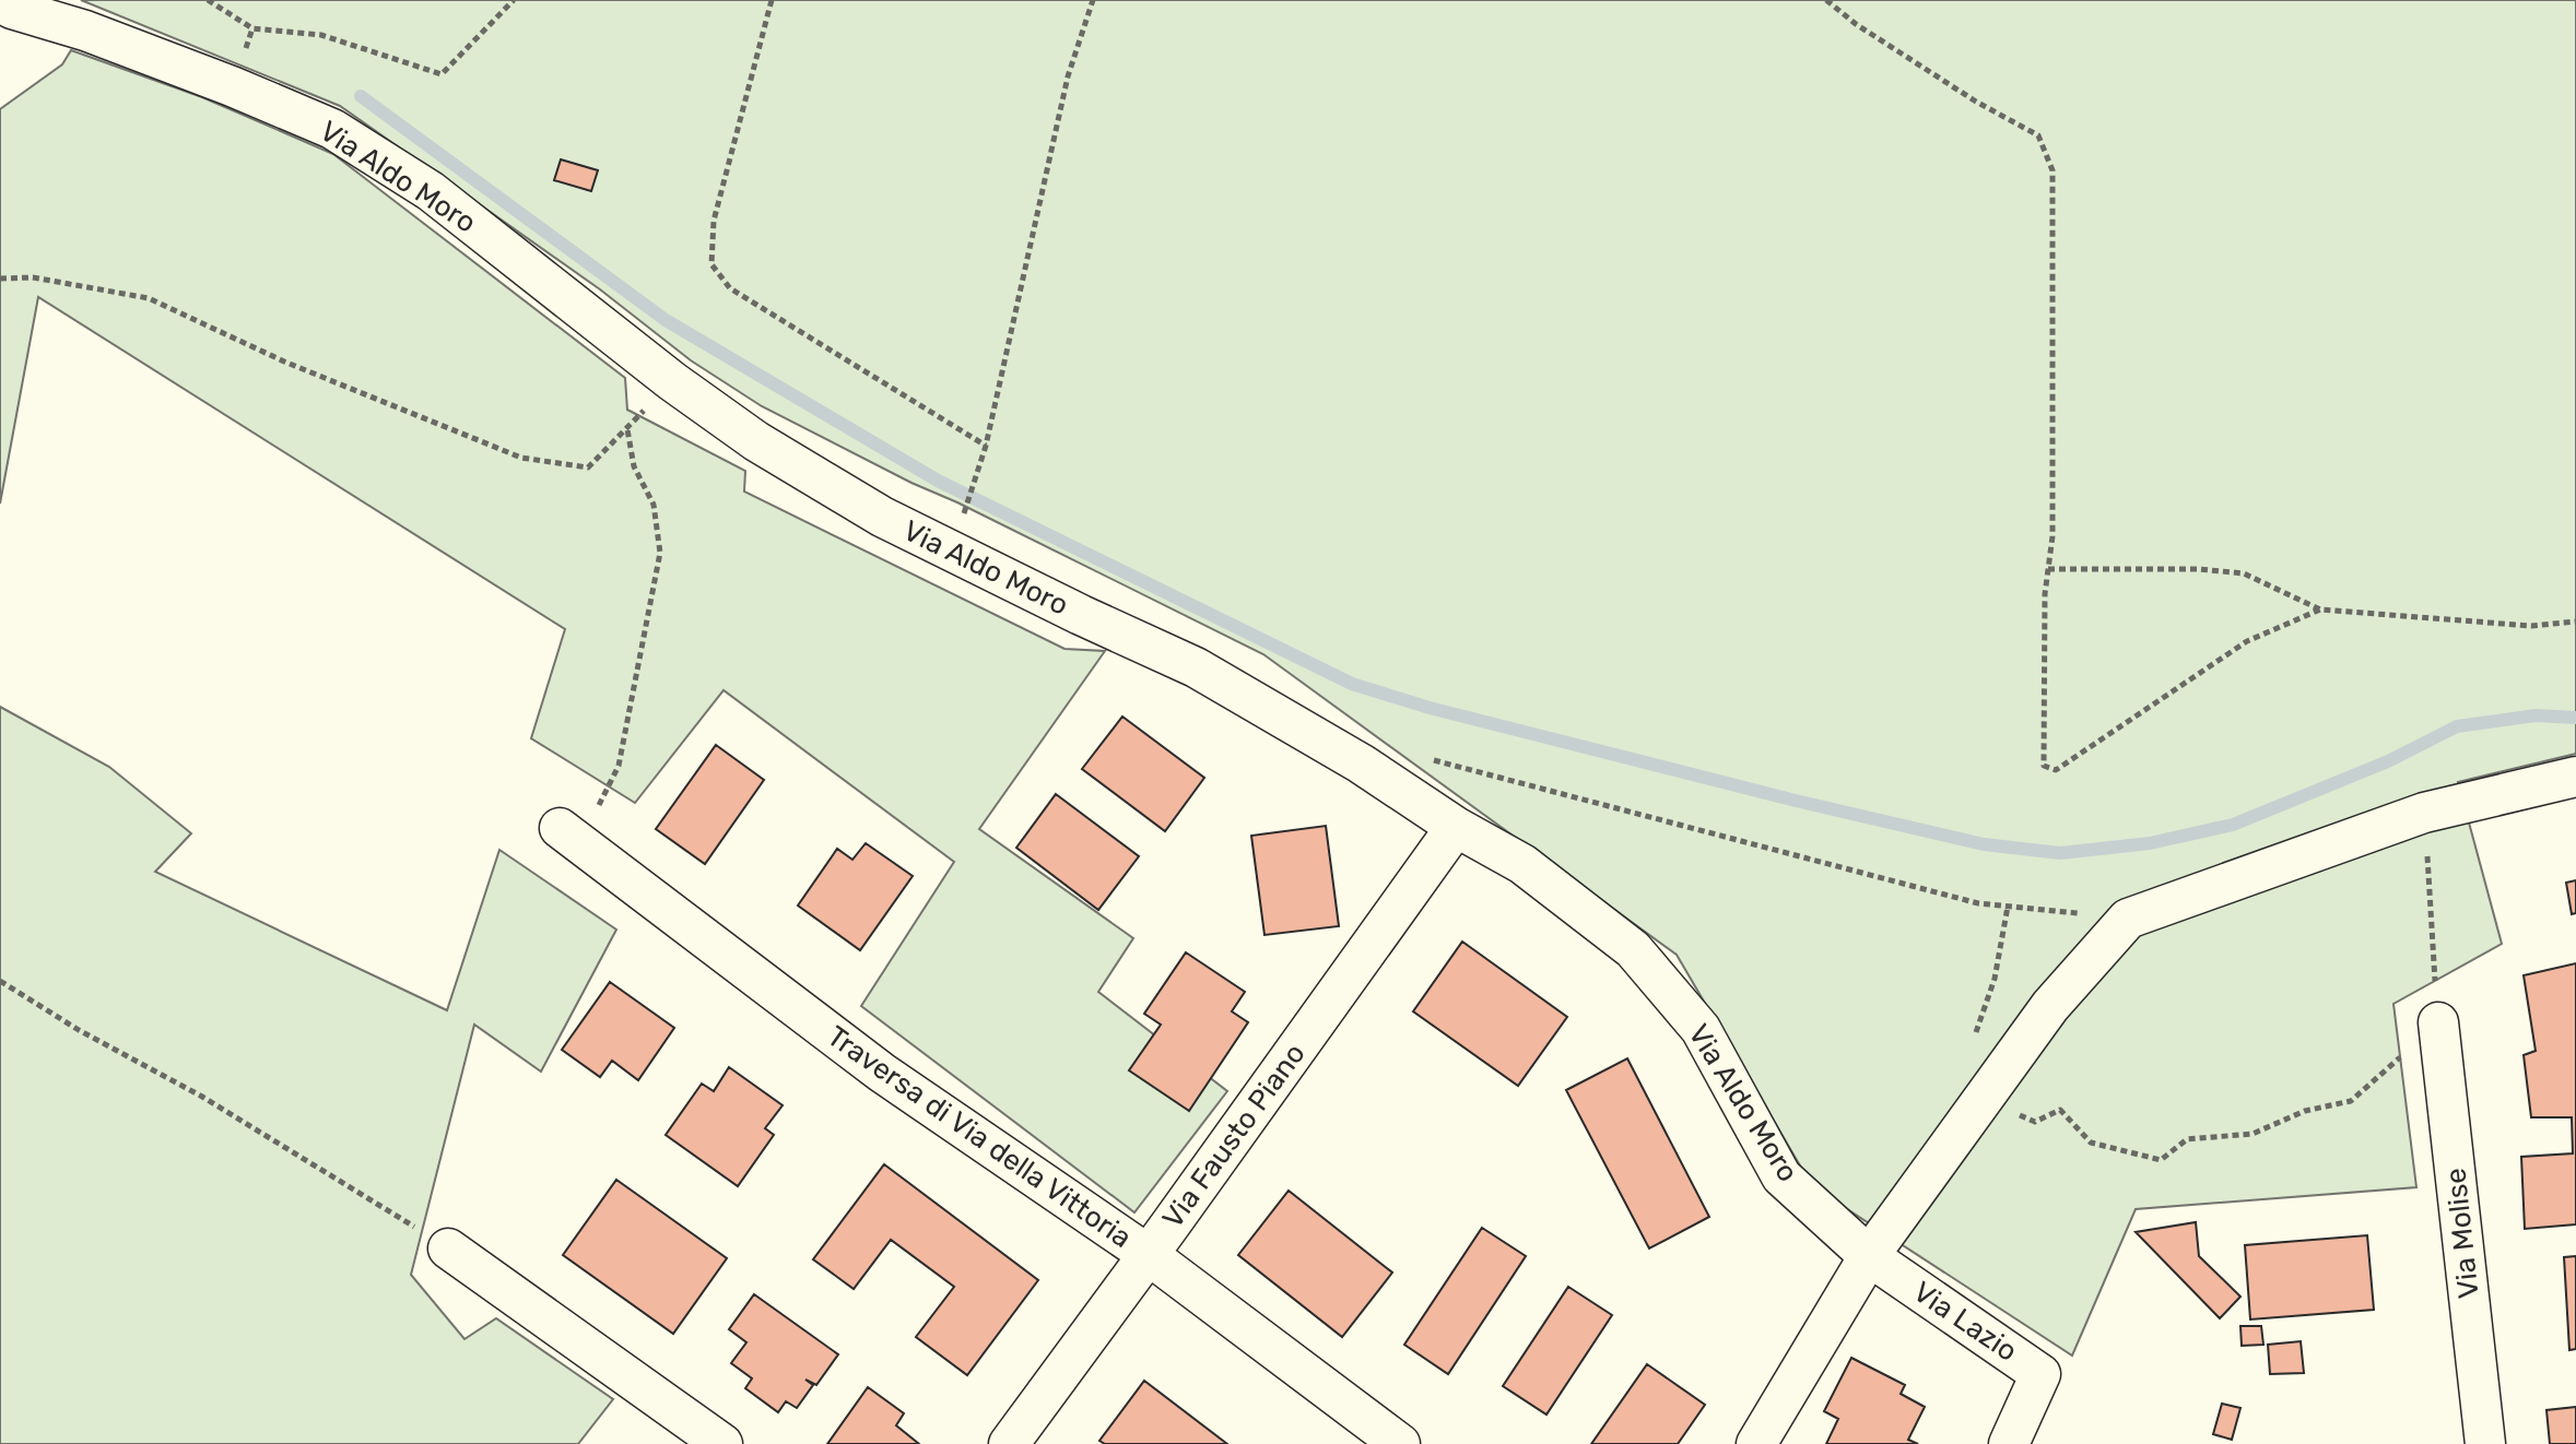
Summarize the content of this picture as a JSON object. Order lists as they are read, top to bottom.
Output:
{
  "streets": {
    "street": [
      "Via Aldo Moro",
      "Via Fausto Piano",
      "Traversa di Via della Vittoria",
      "Via Molise",
      "Via Lazio"
    ]
  },
  "crossings": [
    ["Via Aldo Moro", "Via Fausto Piano"],
    ["Via Aldo Moro", "Via Lazio"],
    ["Via Fausto Piano", "Traversa di Via della Vittoria"]
  ]
}
